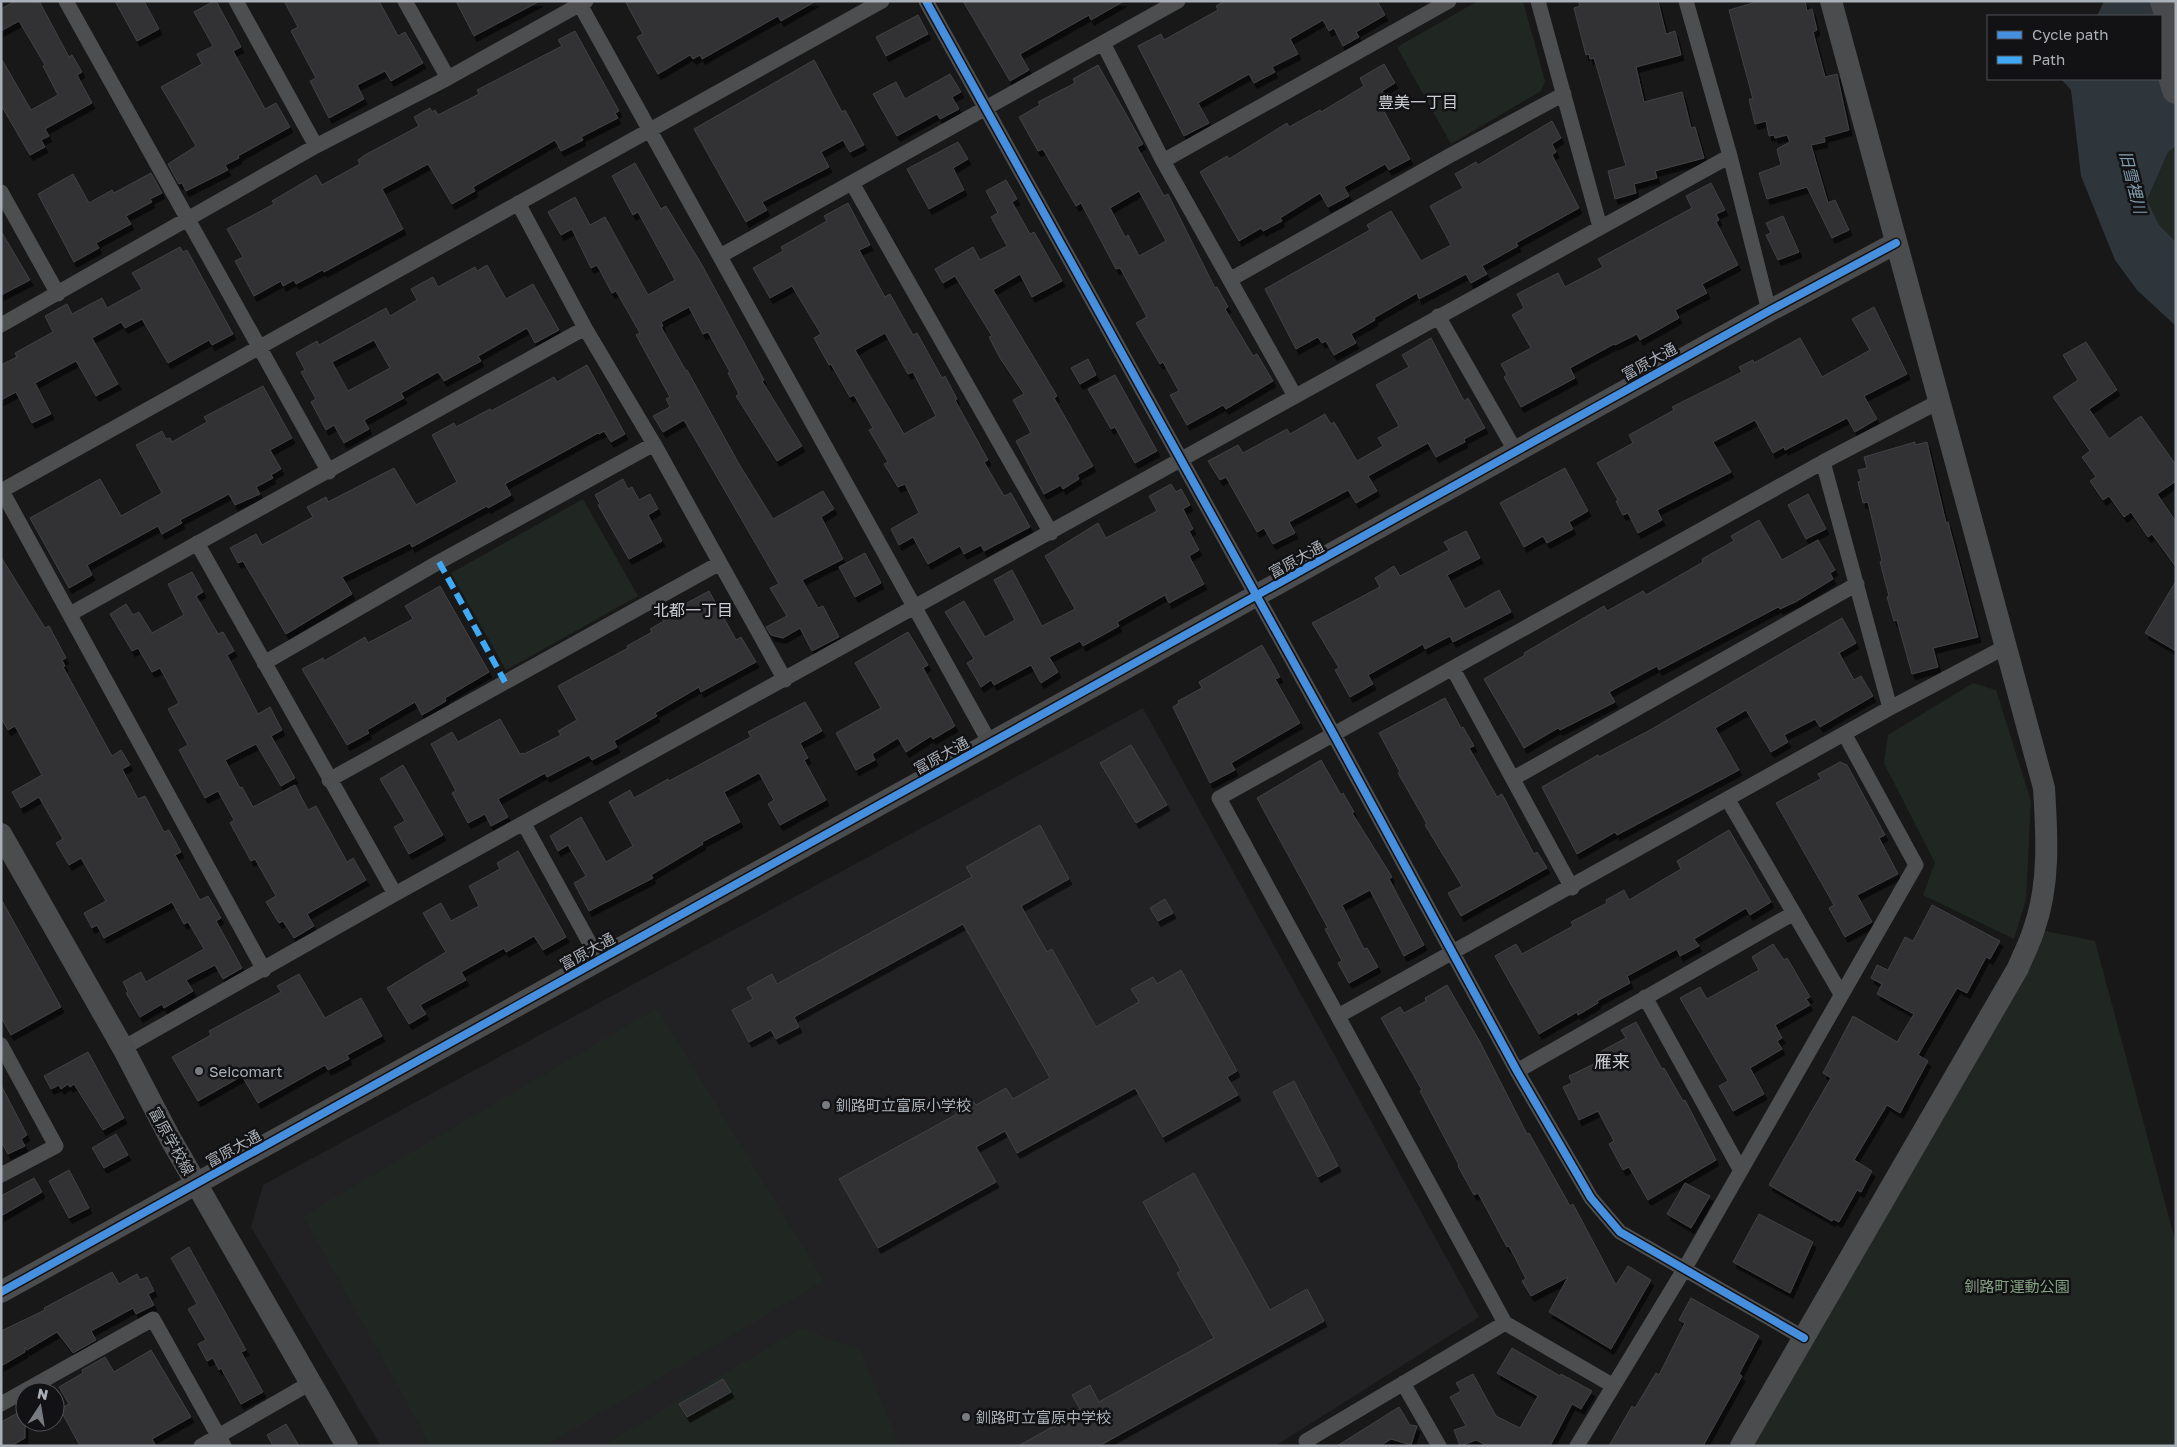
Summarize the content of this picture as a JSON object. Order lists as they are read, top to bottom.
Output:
{
  "streets": {
    "street": ["富原大通", "富原学校線"]
  },
  "crossings": [
    ["富原大通", "富原学校線"]
  ],
  "districts": ["豊美一丁目", "北都一丁目", "雁来"],
  "water": ["旧雪裡川"],
  "parks": ["釧路町運動公園"],
  "places": ["Seicomart", "釧路町立富原小学校", "釧路町立富原中学校"],
  "legend": ["Cycle path", "Path"],
  "north": "top"
}
